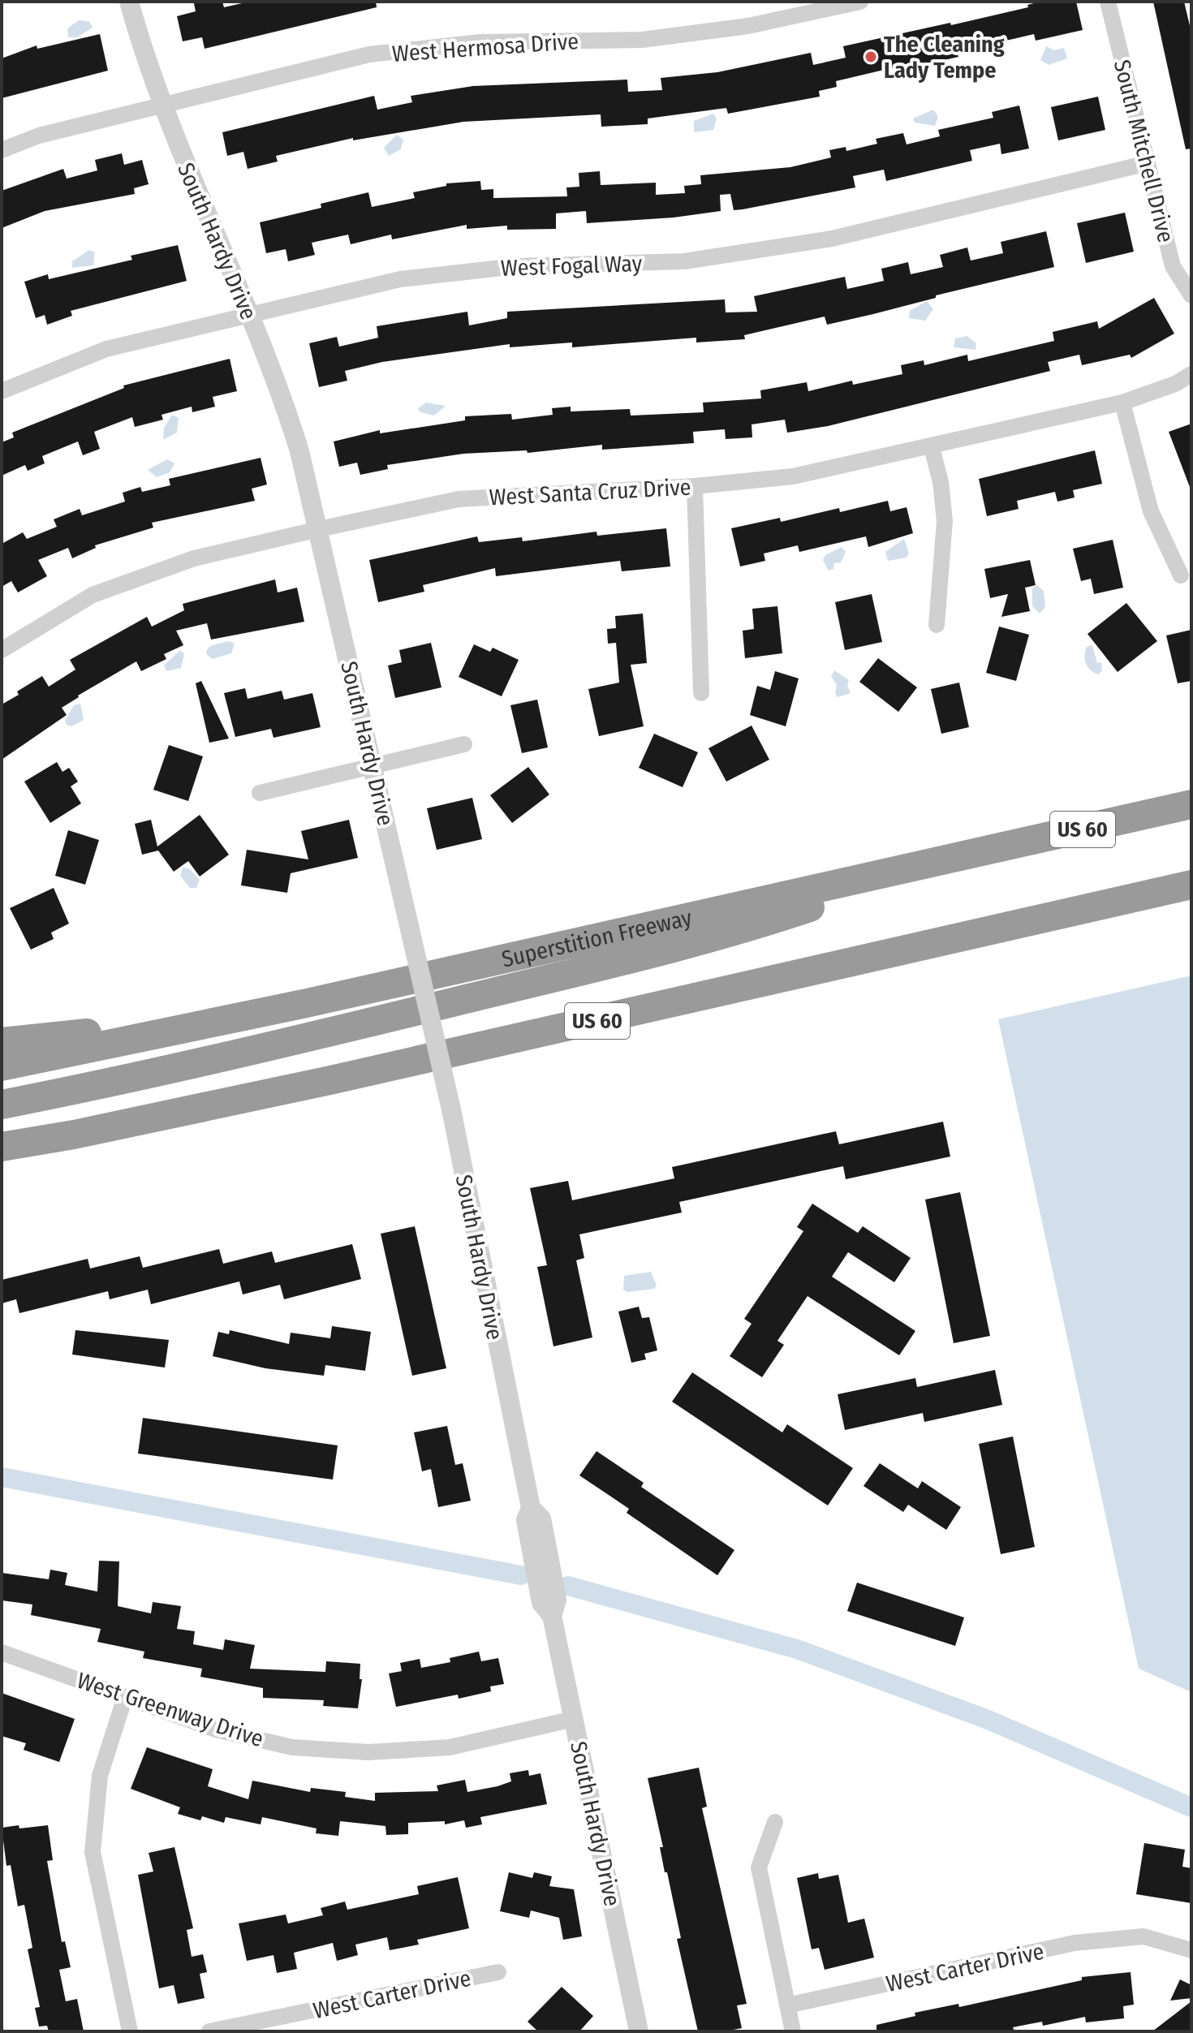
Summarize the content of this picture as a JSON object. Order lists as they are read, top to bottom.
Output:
{
  "streets": {
    "highway": ["US 60", "Superstition Freeway"],
    "street": [
      "West Hermosa Drive",
      "South Mitchell Drive",
      "South Hardy Drive",
      "West Fogal Way",
      "West Santa Cruz Drive",
      "West Greenway Drive",
      "West Carter Drive"
    ]
  },
  "crossings": [
    ["West Hermosa Drive", "South Hardy Drive"],
    ["South Mitchell Drive", "West Fogal Way"],
    ["South Hardy Drive", "West Fogal Way"],
    ["South Hardy Drive", "West Santa Cruz Drive"],
    ["South Hardy Drive", "West Greenway Drive"]
  ],
  "places": ["The Cleaning Lady Tempe"]
}
